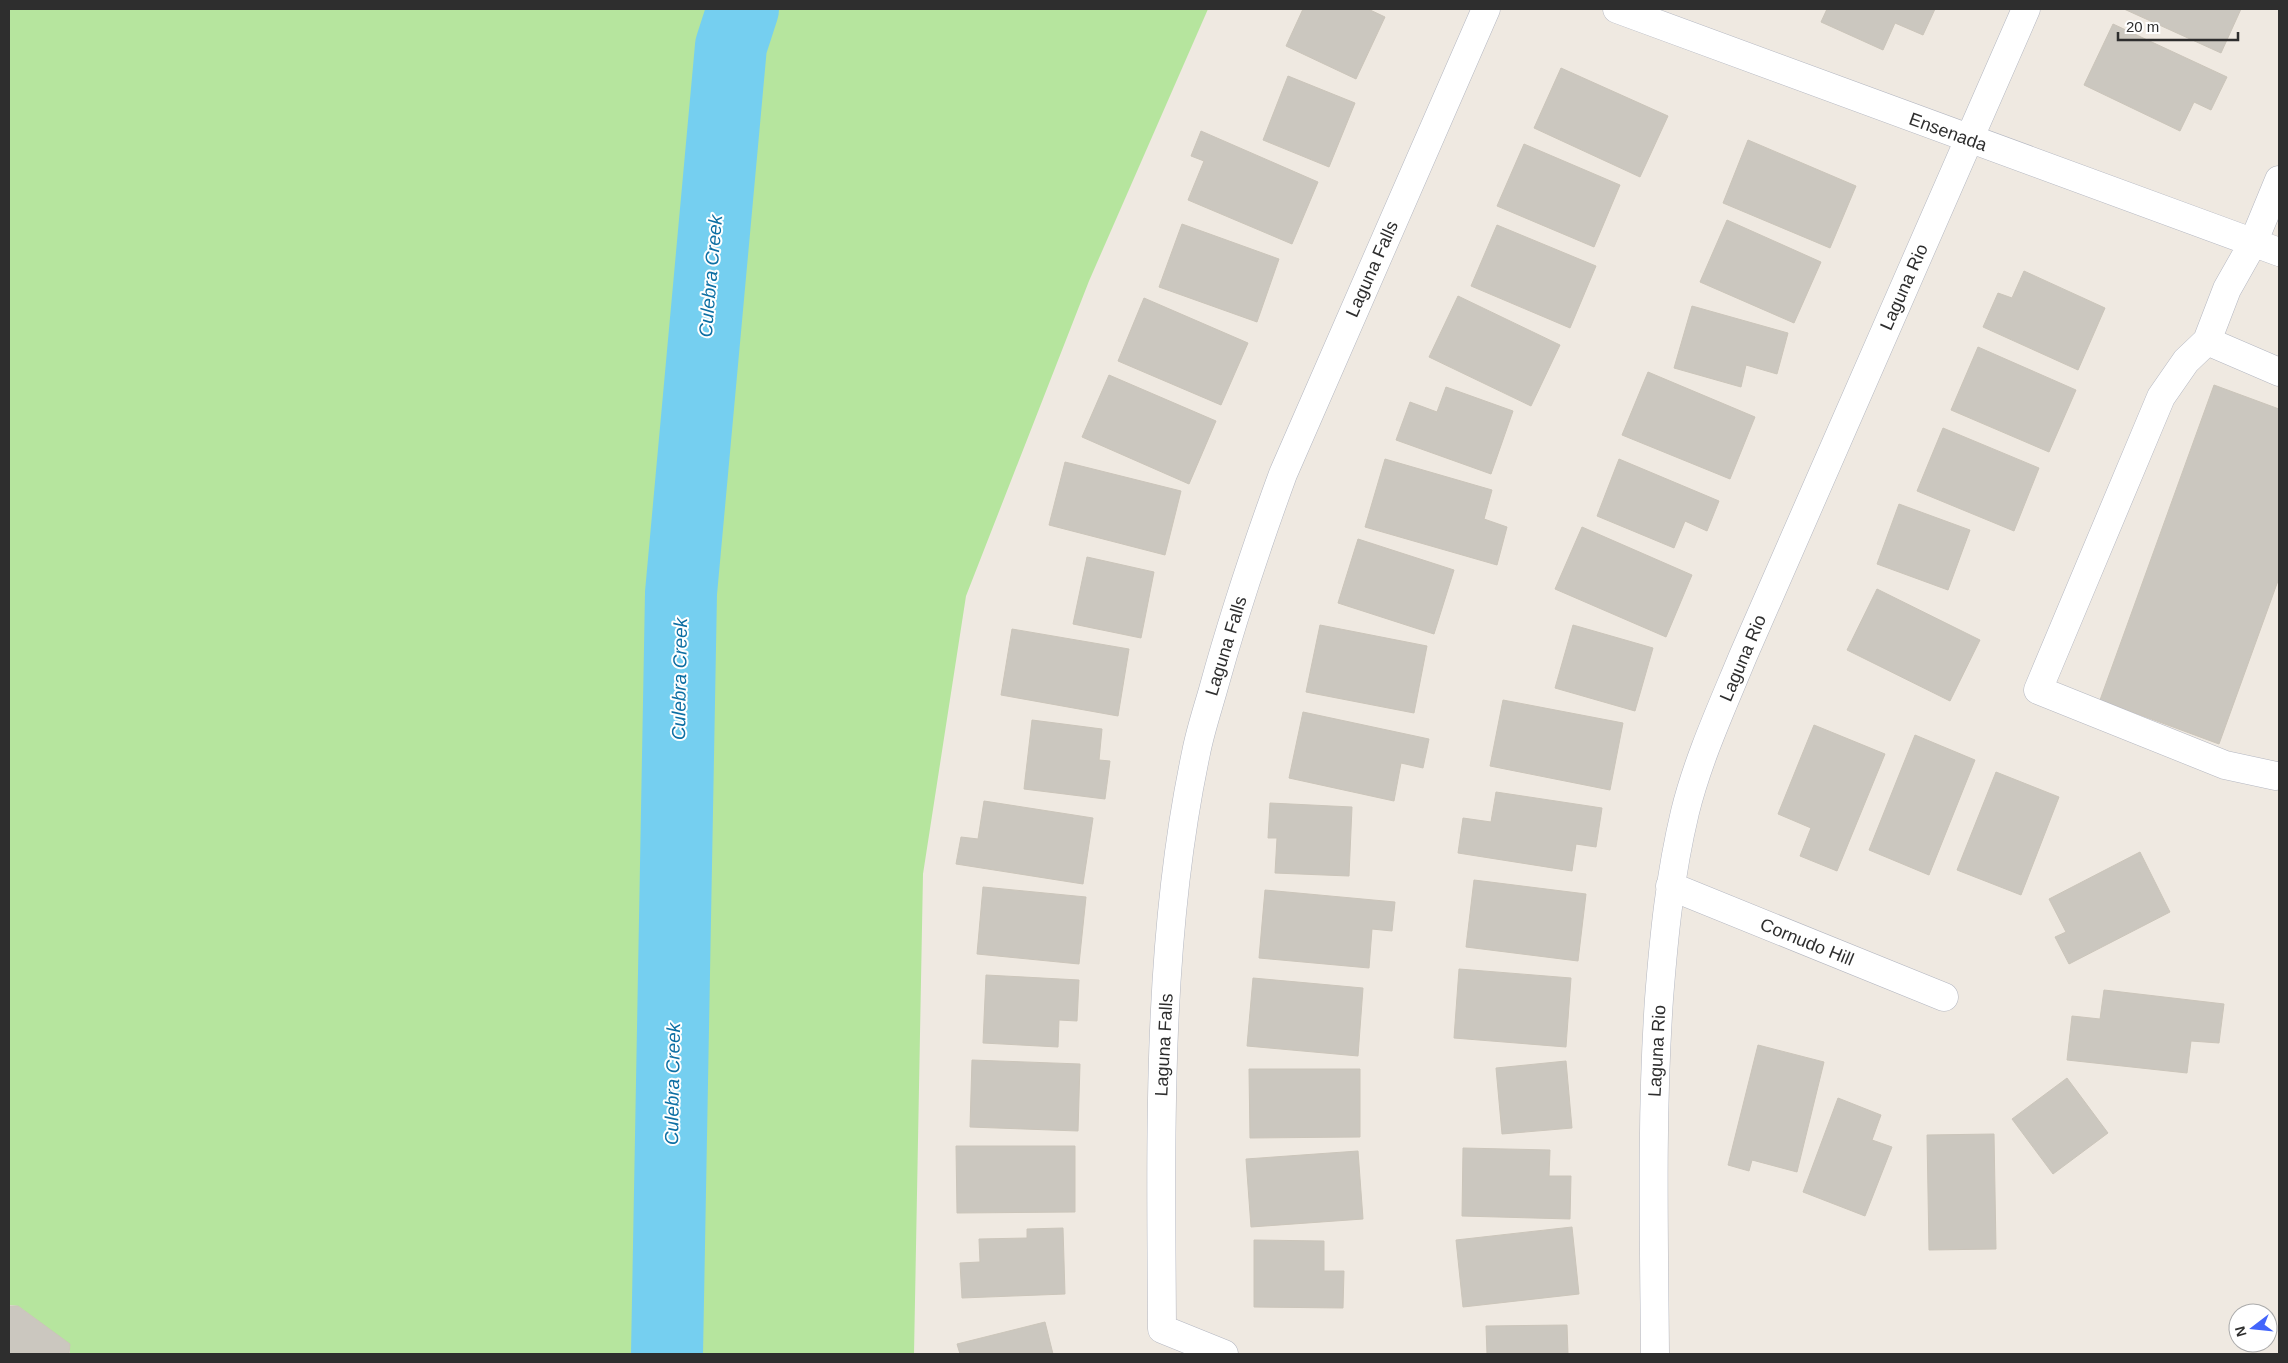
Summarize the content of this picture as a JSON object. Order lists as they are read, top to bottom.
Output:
{
  "streets": {
    "street": [
      "Ensenada",
      "Laguna Falls",
      "Laguna Rio",
      "Cornudo Hill"
    ]
  },
  "crossings": [
    ["Ensenada", "Laguna Rio"],
    ["Laguna Rio", "Cornudo Hill"]
  ],
  "water": ["Culebra Creek"],
  "scale_bar": "20 m",
  "north": "left"
}
